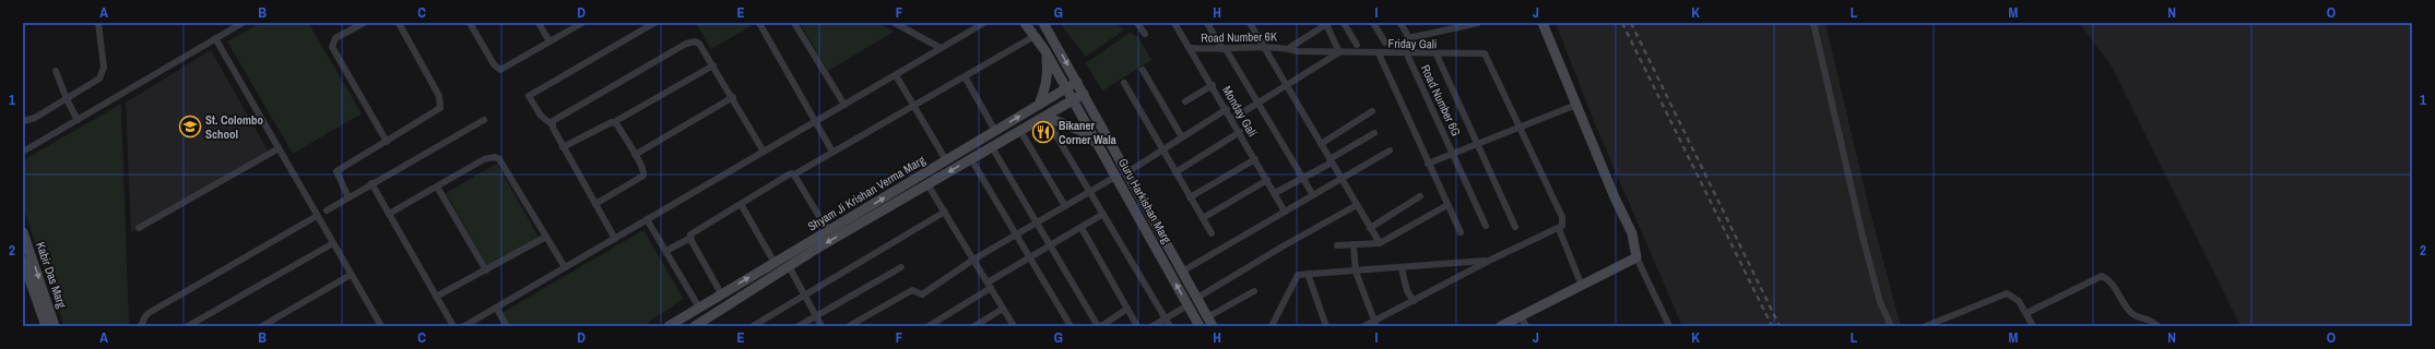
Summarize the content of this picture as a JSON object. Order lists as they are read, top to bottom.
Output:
{
  "streets": {
    "street": [
      "Road Number 6K",
      "Friday Gali",
      "Road Number 6G",
      "Monday Gali",
      "Shyam Ji Krishan Verma Marg",
      "Guru Harkishan Marg",
      "Kabir Das Marg"
    ]
  },
  "crossings": [
    ["Road Number 6K", "Friday Gali"],
    ["Road Number 6K", "Monday Gali"],
    ["Friday Gali", "Road Number 6G"],
    ["Shyam Ji Krishan Verma Marg", "Guru Harkishan Marg"]
  ],
  "places": {
    "school or university": ["St. Colombo School"],
    "restaurant": ["Bikaner Corner Wala"]
  },
  "grid": {
    "columns": [
      "A",
      "B",
      "C",
      "D",
      "E",
      "F",
      "G",
      "H",
      "I",
      "J",
      "K",
      "L",
      "M",
      "N",
      "O"
    ],
    "rows": ["1", "2"]
  }
}
